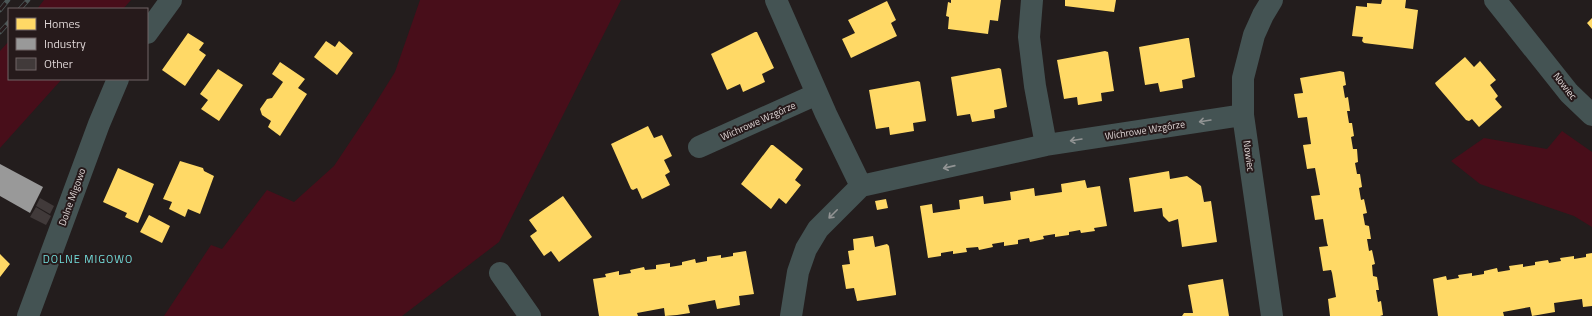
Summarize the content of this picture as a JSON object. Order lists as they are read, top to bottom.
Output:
{
  "streets": {
    "street": ["Nowiec", "Wichrowe Wzgórze", "Dolne Migowo"]
  },
  "crossings": [
    ["Nowiec", "Wichrowe Wzgórze"]
  ],
  "one_way": ["Wichrowe Wzgórze"],
  "districts": ["DOLNE MIGOWO"],
  "legend": ["Homes", "Industry", "Other"]
}
